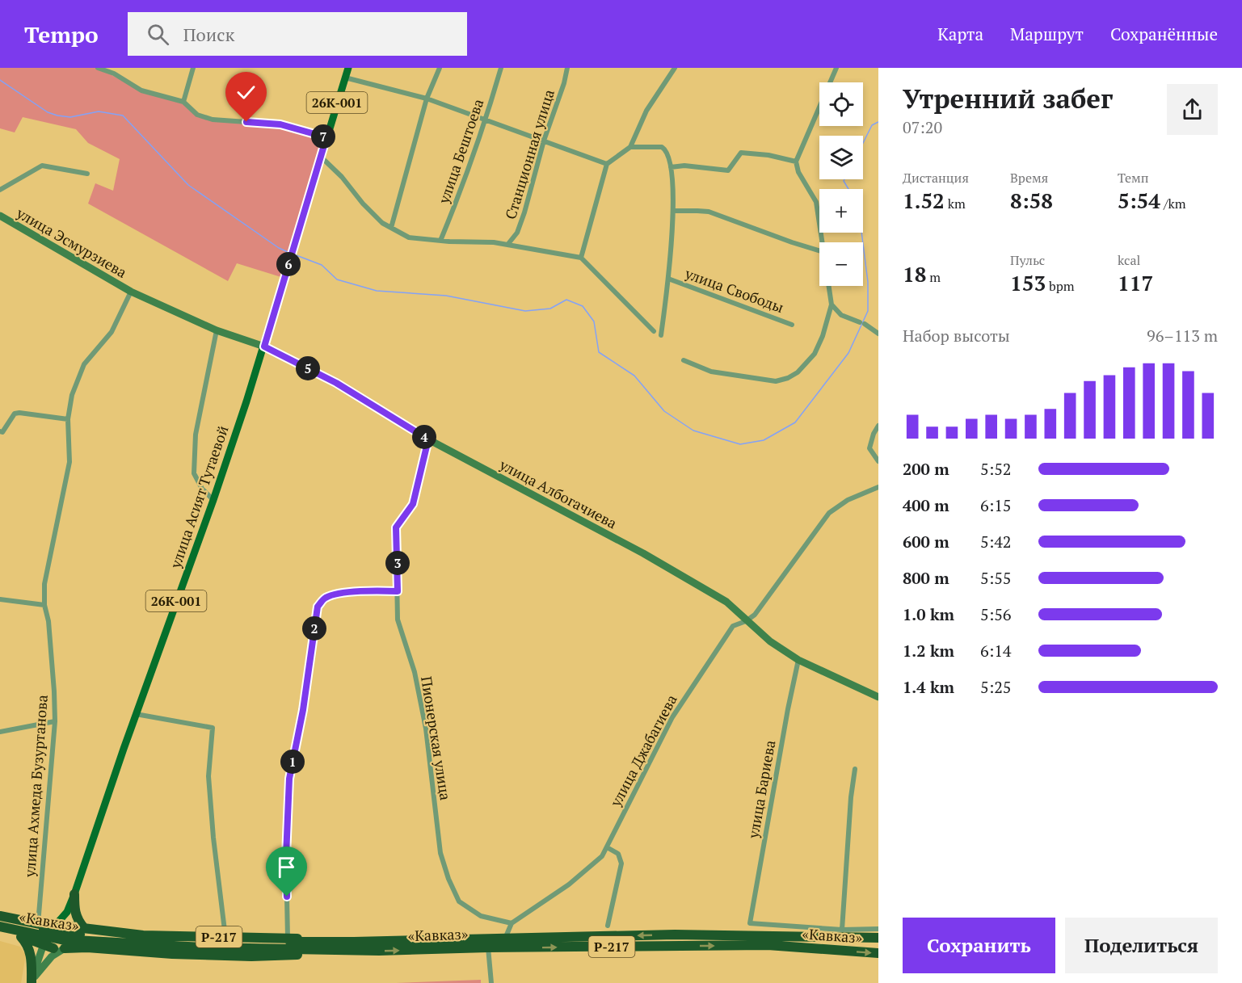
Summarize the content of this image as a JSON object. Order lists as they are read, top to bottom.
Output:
{
  "streets": {
    "highway": ["«Кавказ»", "Р-217"],
    "main road": ["26К-001", "улица Асият Тутаевой"],
    "street": [
      "улица Бештоева",
      "Станционная улица",
      "улица Эсмурзиева",
      "улица Свободы",
      "улица Албогачиева",
      "Пионерская улица",
      "улица Джабагиева",
      "улица Ахмеда Бузуртанова",
      "улица Бариева"
    ]
  },
  "crossings": [
    ["улица Эсмурзиева", "улица Албогачиева"],
    ["улица Эсмурзиева", "улица Ахмеда Бузуртанова"],
    ["улица Албогачиева", "улица Асият Тутаевой"],
    ["улица Албогачиева", "Пионерская улица"],
    ["улица Албогачиева", "улица Джабагиева"],
    ["улица Албогачиева", "улица Бариева"],
    ["улица Асият Тутаевой", "«Кавказ»"],
    ["Пионерская улица", "улица Джабагиева"],
    ["улица Ахмеда Бузуртанова", "«Кавказ»"],
    ["«Кавказ»", "Р-217"]
  ],
  "page": {
    "header": "Tempo",
    "search": "Поиск",
    "nav": ["Карта", "Маршрут", "Сохранённые"],
    "heading": ["Утренний забег", "07:20"],
    "map_buttons": ["+", "−"],
    "pins": [
      "7",
      "6",
      "5",
      "4",
      "3",
      "2",
      "1"
    ],
    "stats": [
      ["Дистанция", "1.52 km"],
      ["Время", "8:58"],
      ["Темп", "5:54 /km"],
      ["18 m"],
      ["Пульс", "153 bpm"],
      ["kcal", "117"]
    ],
    "chart": ["Набор высоты", "96–113 m"],
    "list": [
      {
        "name": "200 m",
        "note": "5:52"
      },
      {
        "name": "400 m",
        "note": "6:15"
      },
      {
        "name": "600 m",
        "note": "5:42"
      },
      {
        "name": "800 m",
        "note": "5:55"
      },
      {
        "name": "1.0 km",
        "note": "5:56"
      },
      {
        "name": "1.2 km",
        "note": "6:14"
      },
      {
        "name": "1.4 km",
        "note": "5:25"
      }
    ],
    "buttons": ["Сохранить", "Поделиться"]
  }
}
